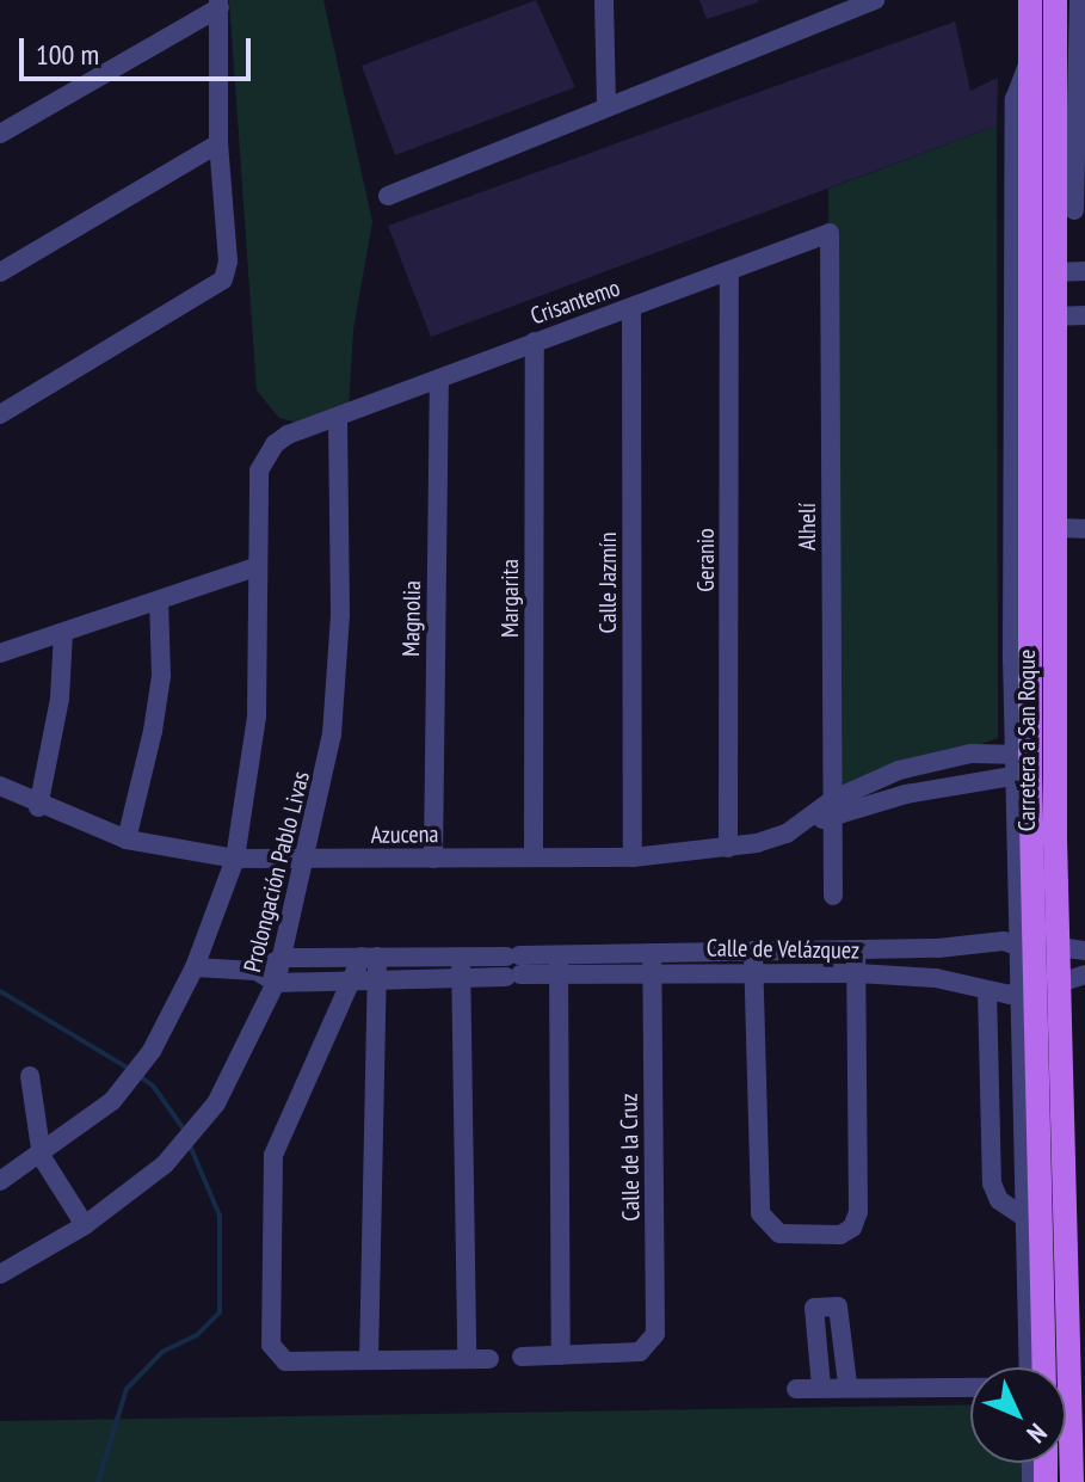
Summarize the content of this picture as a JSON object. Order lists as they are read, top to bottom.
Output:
{
  "streets": {
    "main road": ["Carretera a San Roque"],
    "street": [
      "Crisantemo",
      "Alhelí",
      "Geranio",
      "Calle Jazmín",
      "Margarita",
      "Magnolia",
      "Azucena",
      "Prolongación Pablo Livas",
      "Calle de Velázquez",
      "Calle de la Cruz"
    ]
  },
  "crossings": [
    ["Crisantemo", "Alhelí"],
    ["Crisantemo", "Geranio"],
    ["Crisantemo", "Calle Jazmín"],
    ["Crisantemo", "Margarita"],
    ["Crisantemo", "Magnolia"],
    ["Crisantemo", "Prolongación Pablo Livas"],
    ["Alhelí", "Azucena"],
    ["Geranio", "Azucena"],
    ["Calle Jazmín", "Azucena"],
    ["Margarita", "Azucena"],
    ["Magnolia", "Azucena"],
    ["Carretera a San Roque", "Azucena"],
    ["Carretera a San Roque", "Calle de Velázquez"],
    ["Azucena", "Prolongación Pablo Livas"],
    ["Prolongación Pablo Livas", "Calle de Velázquez"],
    ["Calle de Velázquez", "Calle de la Cruz"]
  ],
  "scale_bar": "100 m",
  "north": "bottom right"
}
